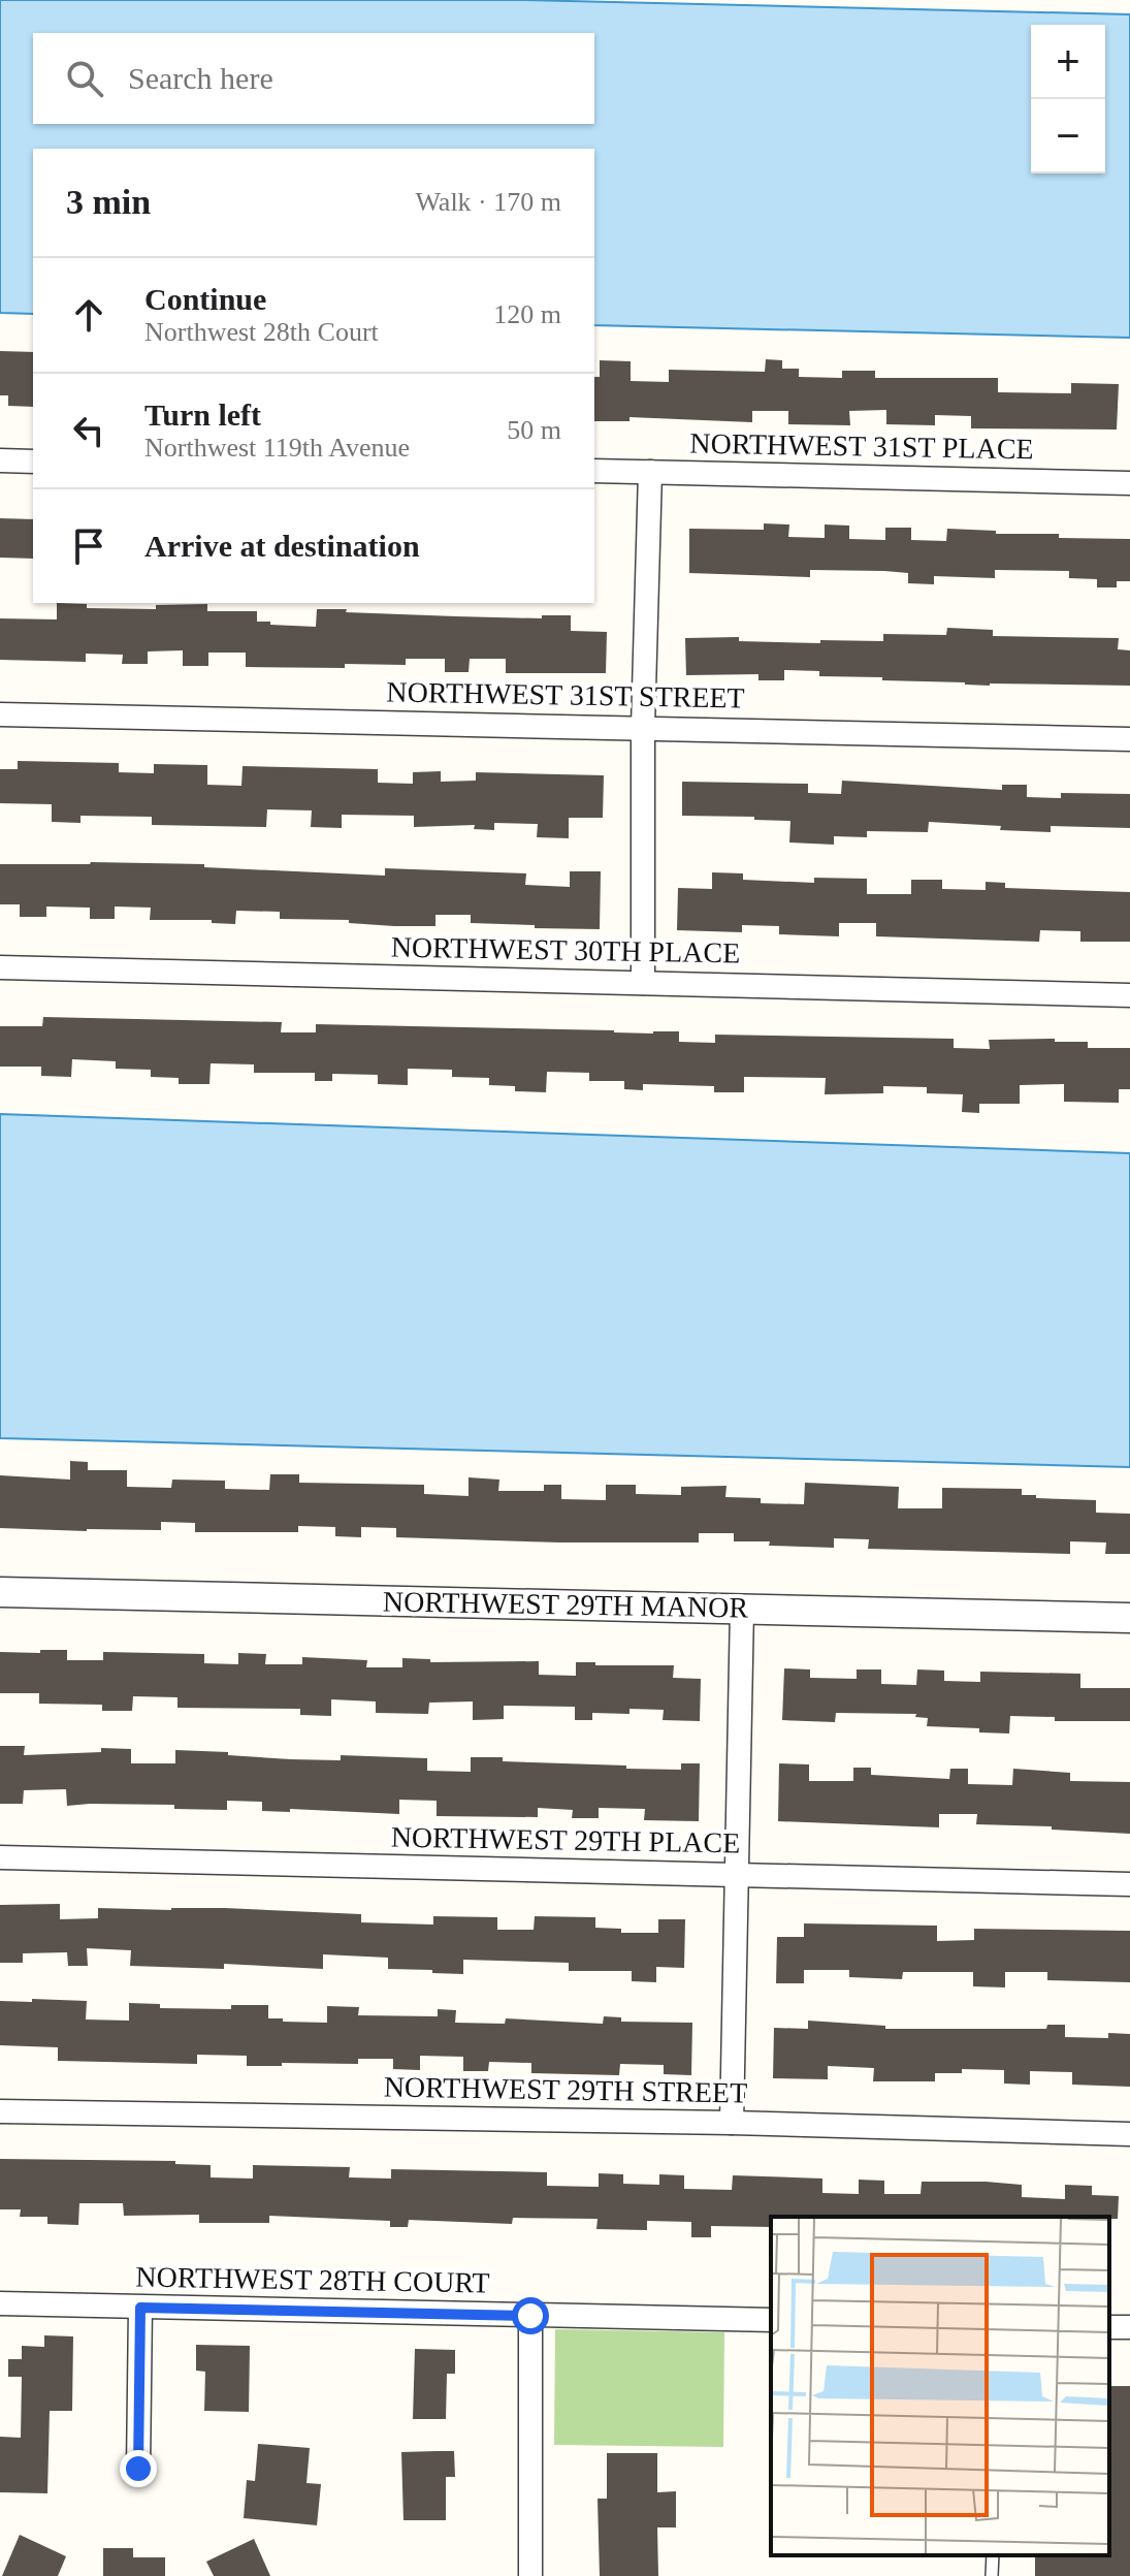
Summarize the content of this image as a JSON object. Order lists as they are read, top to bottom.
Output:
{
  "streets": {
    "street": [
      "NORTHWEST 31ST PLACE",
      "NORTHWEST 31ST STREET",
      "NORTHWEST 30TH PLACE",
      "NORTHWEST 29TH MANOR",
      "NORTHWEST 29TH PLACE",
      "NORTHWEST 29TH STREET",
      "NORTHWEST 28TH COURT"
    ]
  },
  "page": {
    "map_buttons": ["+", "−"],
    "search": "Search here",
    "heading": ["3 min", "Walk · 170 m"],
    "list": [
      ["Continue", "Northwest 28th Court", "120 m"],
      ["Turn left", "Northwest 119th Avenue", "50 m"],
      "Arrive at destination"
    ]
  }
}
